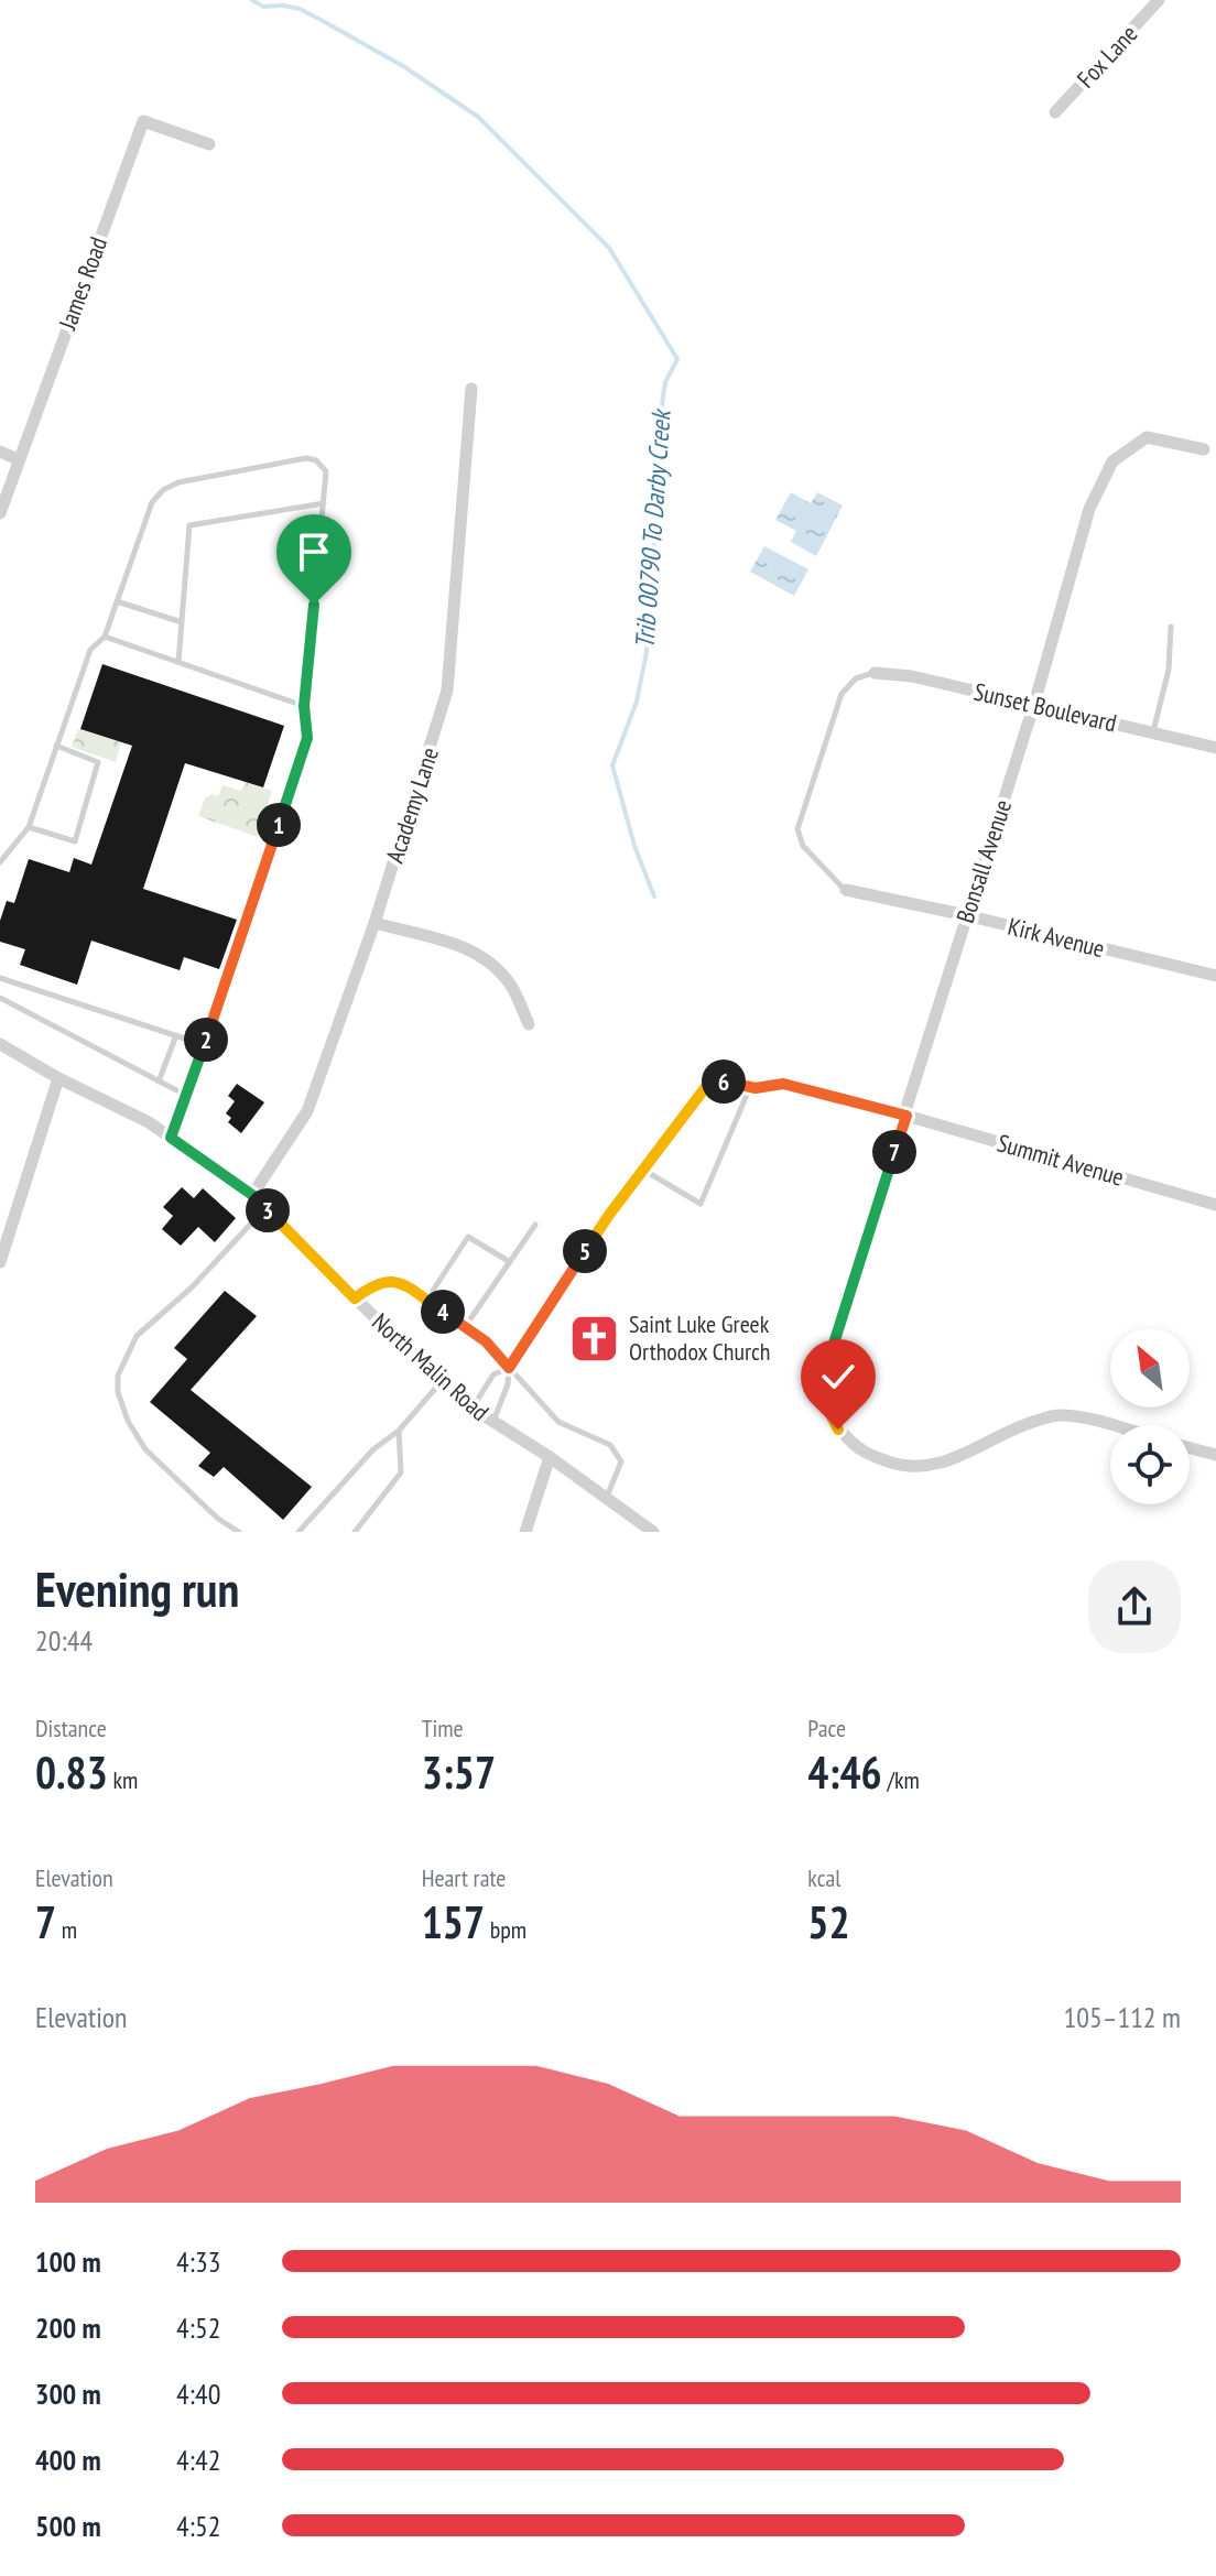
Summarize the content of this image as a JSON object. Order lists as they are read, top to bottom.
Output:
{
  "streets": {
    "street": [
      "Fox Lane",
      "James Road",
      "Sunset Boulevard",
      "Academy Lane",
      "Bonsall Avenue",
      "Kirk Avenue",
      "Summit Avenue",
      "North Malin Road"
    ]
  },
  "crossings": [
    ["Sunset Boulevard", "Bonsall Avenue"],
    ["Academy Lane", "North Malin Road"],
    ["Bonsall Avenue", "Kirk Avenue"],
    ["Bonsall Avenue", "Summit Avenue"]
  ],
  "water": ["Trib 00790 To Darby Creek"],
  "places": {
    "church": ["Saint Luke Greek Orthodox Church"]
  },
  "north": "top left",
  "page": {
    "pins": [
      "1",
      "2",
      "6",
      "7",
      "3",
      "5",
      "4"
    ],
    "heading": ["Evening run", "20:44"],
    "stats": [
      ["Distance", "0.83 km"],
      ["Time", "3:57"],
      ["Pace", "4:46 /km"],
      ["Elevation", "7 m"],
      ["Heart rate", "157 bpm"],
      ["kcal", "52"]
    ],
    "chart": ["Elevation", "105–112 m"],
    "list": [
      {
        "name": "100 m",
        "note": "4:33"
      },
      {
        "name": "200 m",
        "note": "4:52"
      },
      {
        "name": "300 m",
        "note": "4:40"
      },
      {
        "name": "400 m",
        "note": "4:42"
      },
      {
        "name": "500 m",
        "note": "4:52"
      }
    ]
  }
}
